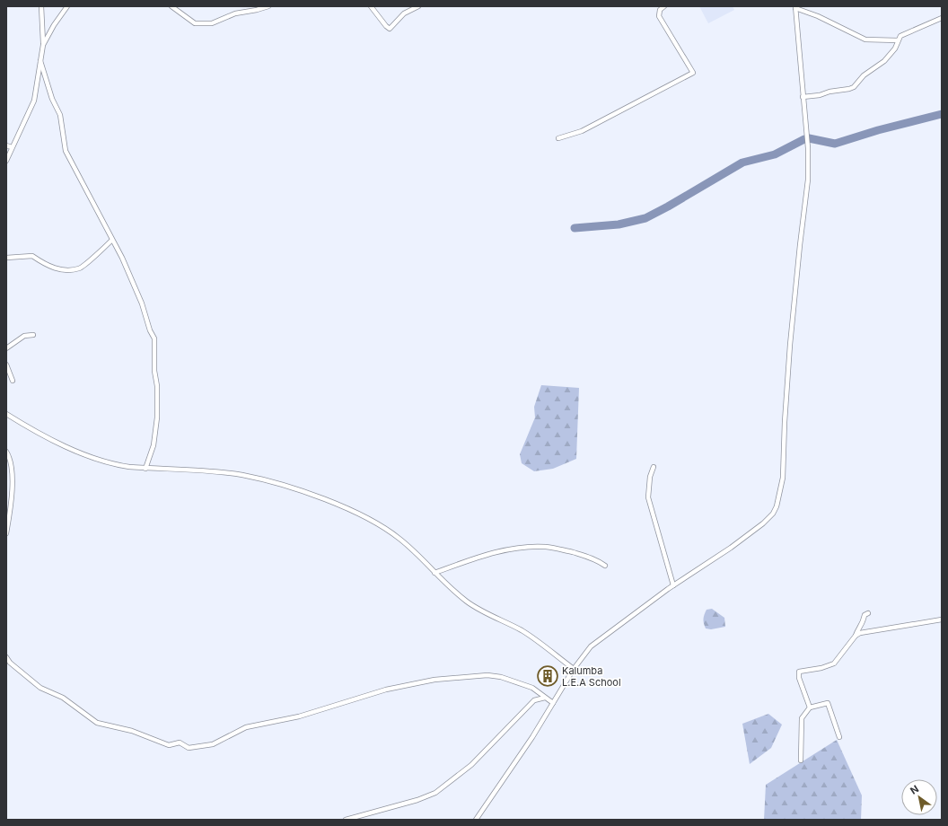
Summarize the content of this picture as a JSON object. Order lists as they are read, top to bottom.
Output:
{
  "places": {
    "building": ["Kalumba L.E.A School"]
  },
  "north": "top left"
}
